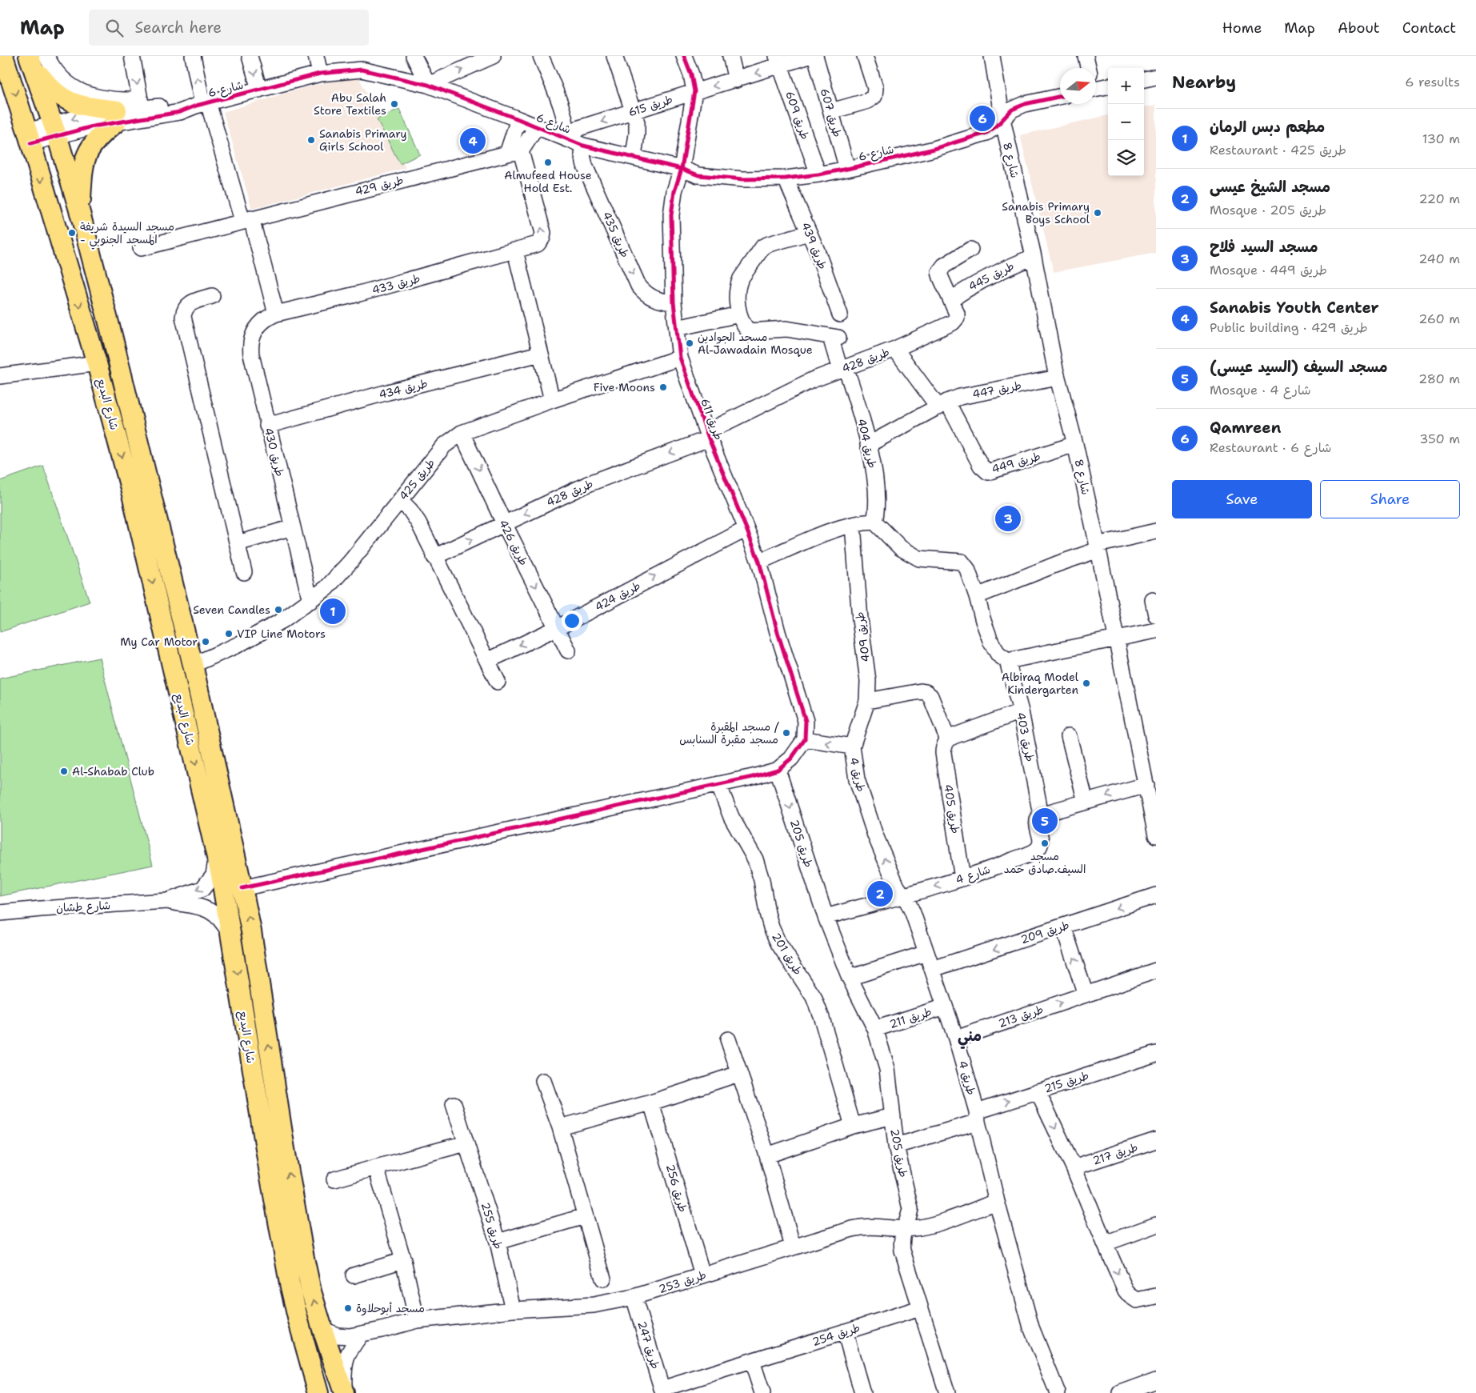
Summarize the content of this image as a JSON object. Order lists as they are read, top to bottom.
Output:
{
  "streets": {
    "main road": ["شارع البديع"],
    "street": [
      "شارع 6",
      "طريق 615",
      "طريق 607",
      "طريق 609",
      "شارع 8",
      "طريق 429",
      "طريق 435",
      "طريق 439",
      "طريق 445",
      "طريق 433",
      "طريق 428",
      "طريق 434",
      "طريق 447",
      "طريق 611",
      "طريق 404",
      "طريق 430",
      "طريق 449",
      "طريق 425",
      "طريق 426",
      "طريق 424",
      "طريق 409",
      "طريق 403",
      "طريق 4",
      "طريق 405",
      "طريق 205",
      "شارع 4",
      "شارع طشان",
      "طريق 209",
      "طريق 201",
      "طريق 213",
      "طريق 211",
      "طريق 215",
      "طريق 217",
      "طريق 256",
      "طريق 255",
      "طريق 253",
      "طريق 254",
      "طريق 247"
    ]
  },
  "crossings": [
    ["شارع 6", "طريق 615"],
    ["شارع 6", "طريق 607"],
    ["شارع 6", "طريق 609"],
    ["شارع 6", "شارع 8"],
    ["شارع 6", "طريق 435"],
    ["شارع 6", "طريق 439"],
    ["شارع 6", "شارع البديع"],
    ["شارع 6", "طريق 611"],
    ["طريق 615", "طريق 609"],
    ["طريق 615", "طريق 435"],
    ["طريق 615", "طريق 611"],
    ["شارع 8", "طريق 445"],
    ["شارع 8", "طريق 447"],
    ["شارع 8", "طريق 449"],
    ["طريق 429", "طريق 433"],
    ["طريق 435", "طريق 611"],
    ["طريق 445", "طريق 428"],
    ["طريق 433", "طريق 430"],
    ["طريق 428", "طريق 611"],
    ["طريق 428", "طريق 404"],
    ["طريق 428", "طريق 426"],
    ["طريق 434", "طريق 430"],
    ["طريق 447", "طريق 404"],
    ["طريق 447", "طريق 449"],
    ["شارع البديع", "طريق 425"],
    ["شارع البديع", "طريق 253"],
    ["طريق 611", "طريق 425"],
    ["طريق 611", "طريق 424"],
    ["طريق 404", "طريق 403"],
    ["طريق 430", "طريق 425"],
    ["طريق 425", "طريق 426"],
    ["طريق 426", "طريق 424"],
    ["طريق 409", "طريق 4"],
    ["طريق 403", "شارع 4"],
    ["طريق 4", "شارع 4"],
    ["طريق 4", "طريق 209"],
    ["طريق 4", "طريق 213"],
    ["طريق 4", "طريق 211"],
    ["طريق 4", "طريق 215"],
    ["طريق 4", "طريق 253"],
    ["طريق 405", "شارع 4"],
    ["طريق 205", "طريق 211"],
    ["طريق 205", "طريق 215"],
    ["طريق 205", "طريق 253"],
    ["طريق 205", "طريق 254"],
    ["طريق 256", "طريق 253"],
    ["طريق 255", "طريق 253"],
    ["طريق 253", "طريق 247"],
    ["طريق 254", "طريق 247"]
  ],
  "one_way": ["طريق 213"],
  "districts": ["مني"],
  "places": [
    "Abu Salah Store Textiles",
    "Sanabis Primary Girls School",
    "Almufeed House Hold Est.",
    "Sanabis Primary Boys School",
    "مسجد السيدة شريفة - المسجد الجنوبي",
    "مسجد الجوادين Al-Jawadain Mosque",
    "Five Moons",
    "Seven Candles",
    "VIP Line Motors",
    "My Car Motor",
    "Albiraq Model Kindergarten",
    "مسجد المقبرة / مسجد مقبرة السنابس",
    "Al-Shabab Club",
    "مسجد السيف.صادق حمد",
    "مسجد أبوحلاوة"
  ],
  "north": "right",
  "page": {
    "header": "Map",
    "search": "Search here",
    "nav": [
      "Home",
      "Map",
      "About",
      "Contact"
    ],
    "heading": ["Nearby", "6 results"],
    "map_buttons": ["+", "−"],
    "pins": [
      "6",
      "4",
      "3",
      "1",
      "5",
      "2"
    ],
    "list": [
      {
        "mark": "1",
        "name": "مطعم دبس الرمان",
        "note": "Restaurant · طريق 425",
        "value": "130 m"
      },
      {
        "mark": "2",
        "name": "مسجد الشيخ عيسى",
        "note": "Mosque · طريق 205",
        "value": "220 m"
      },
      {
        "mark": "3",
        "name": "مسجد السيد فلاح",
        "note": "Mosque · طريق 449",
        "value": "240 m"
      },
      {
        "mark": "4",
        "name": "Sanabis Youth Center",
        "note": "Public building · طريق 429",
        "value": "260 m"
      },
      {
        "mark": "5",
        "name": "مسجد السيف (السيد عيسى)",
        "note": "Mosque · شارع 4",
        "value": "280 m"
      },
      {
        "mark": "6",
        "name": "Qamreen",
        "note": "Restaurant · شارع 6",
        "value": "350 m"
      }
    ],
    "buttons": ["Save", "Share"]
  }
}
